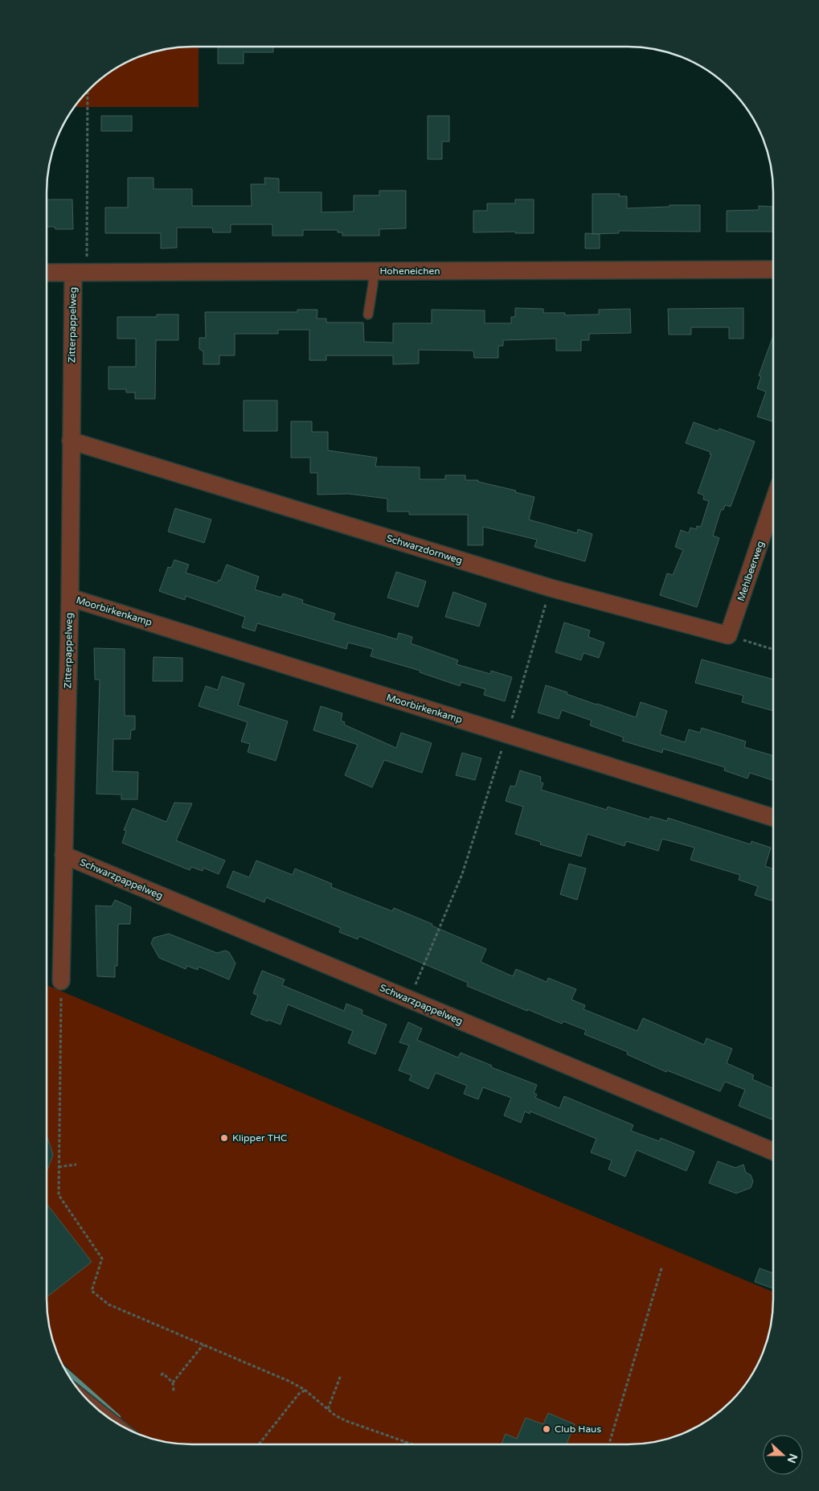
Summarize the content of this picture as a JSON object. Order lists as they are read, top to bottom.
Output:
{
  "streets": {
    "street": [
      "Hoheneichen",
      "Zitterpappelweg",
      "Schwarzdornweg",
      "Mehlbeerweg",
      "Moorbirkenkamp",
      "Schwarzpappelweg"
    ]
  },
  "crossings": [
    ["Hoheneichen", "Zitterpappelweg"],
    ["Zitterpappelweg", "Schwarzdornweg"],
    ["Zitterpappelweg", "Moorbirkenkamp"],
    ["Zitterpappelweg", "Schwarzpappelweg"],
    ["Schwarzdornweg", "Mehlbeerweg"]
  ],
  "places": ["Klipper THC", "Club Haus"],
  "north": "right"
}
